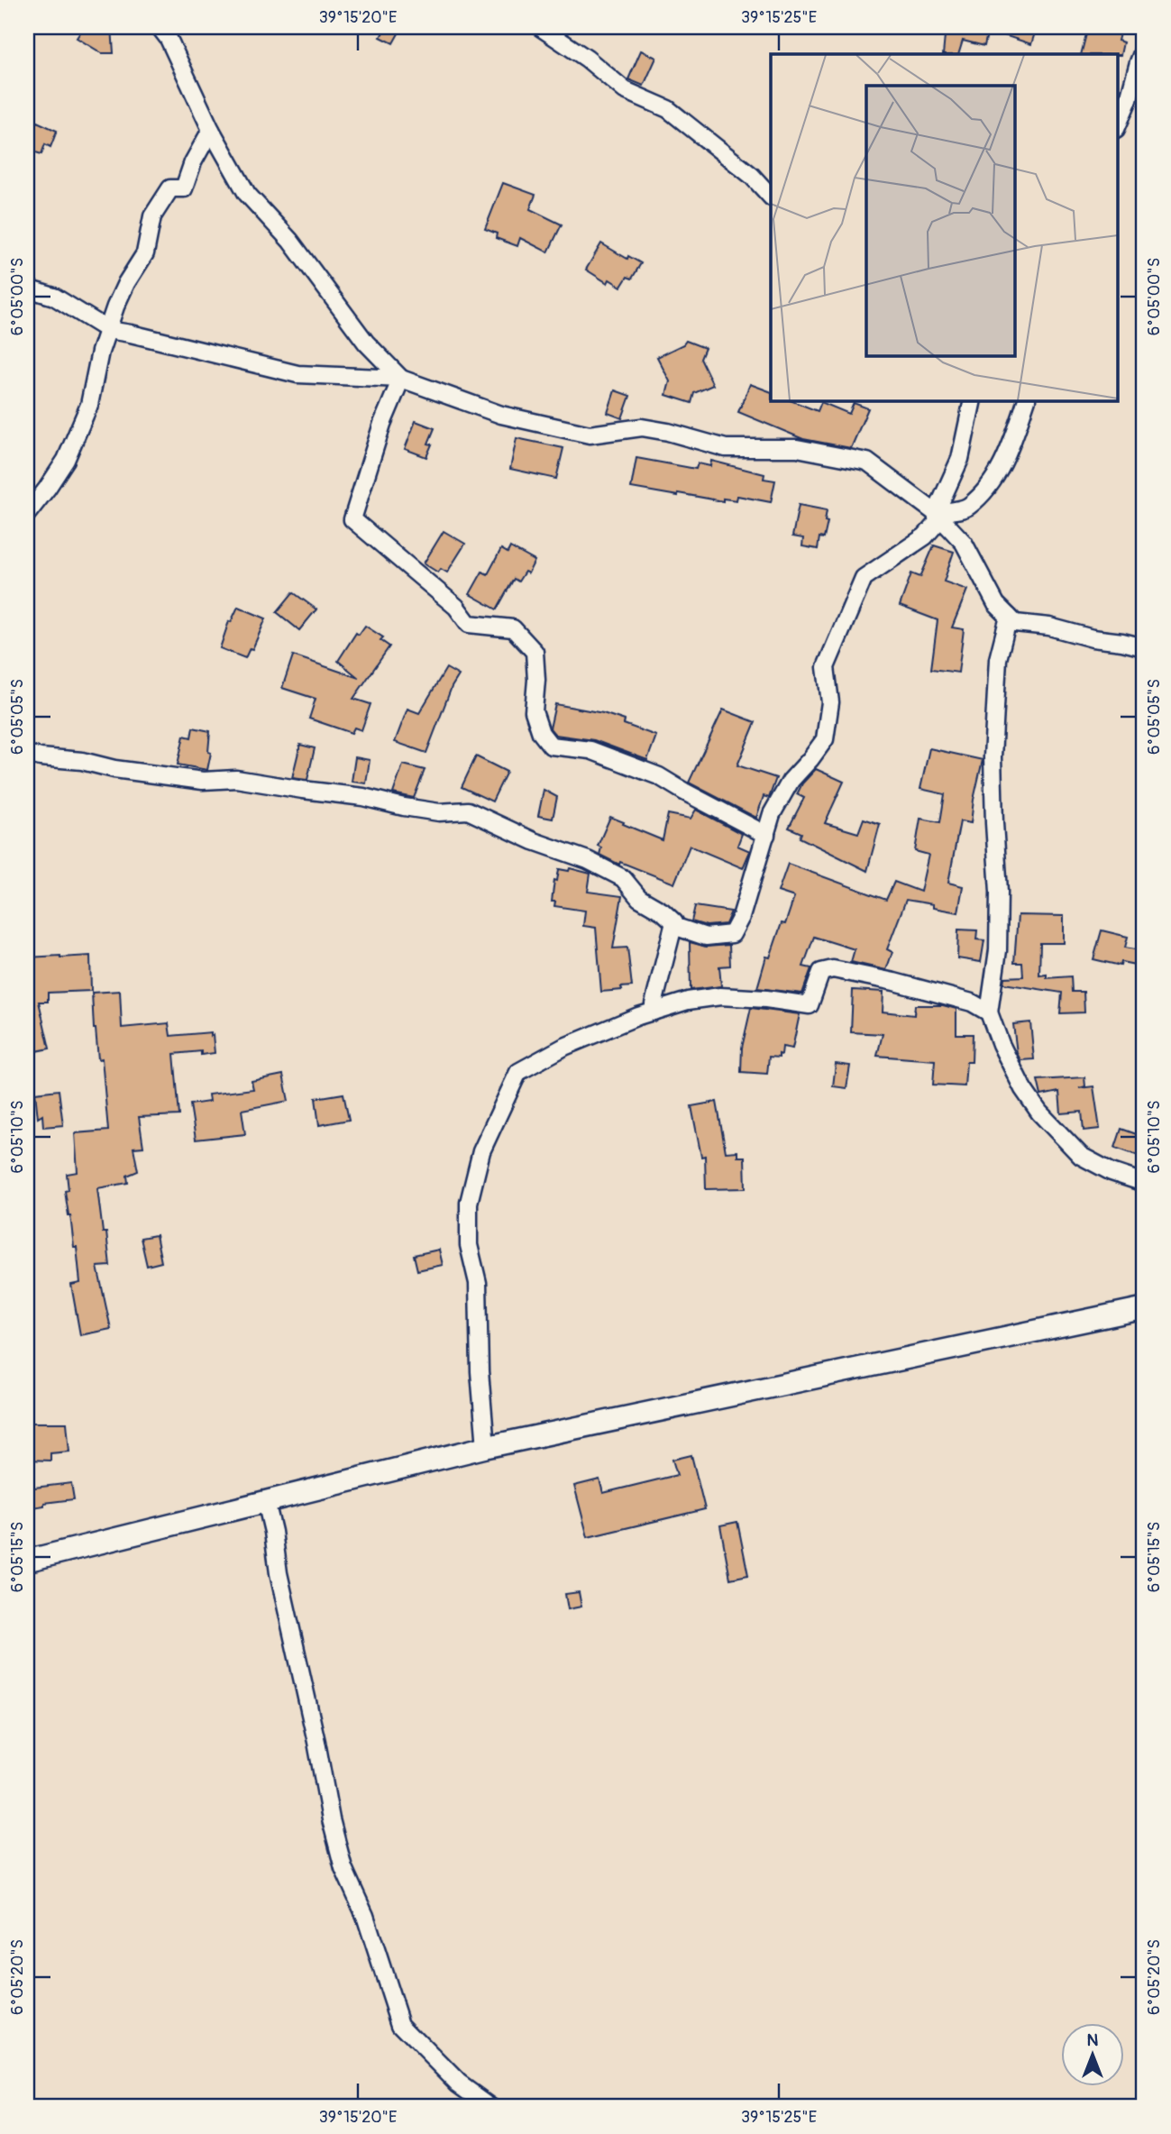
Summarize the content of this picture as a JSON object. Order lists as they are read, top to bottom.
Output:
{
  "north": "top",
  "coordinates": [
    "39°15'20\"E",
    "39°15'25\"E",
    "6°05'00\"S",
    "6°05'05\"S",
    "6°05'10\"S",
    "6°05'15\"S",
    "6°05'20\"S"
  ]
}
